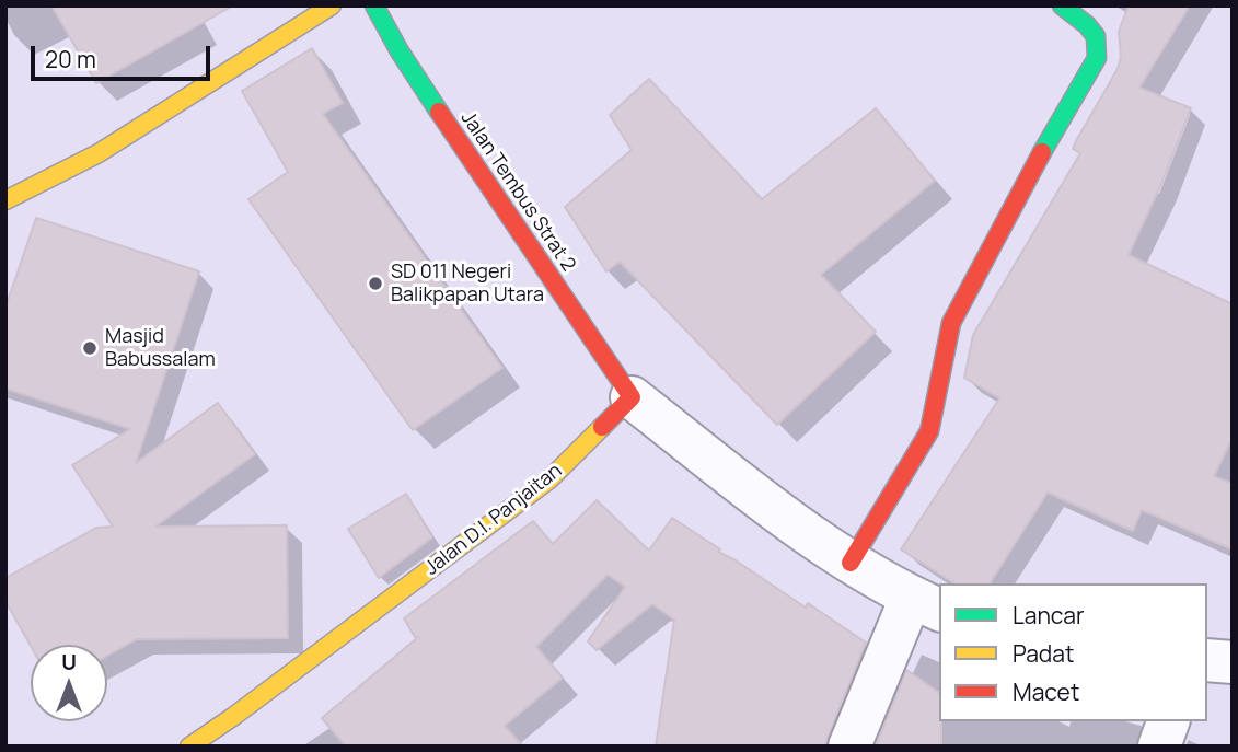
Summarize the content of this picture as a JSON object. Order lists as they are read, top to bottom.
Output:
{
  "streets": {
    "street": ["Jalan Tembus Strat 2", "Jalan D.I. Panjaitan"]
  },
  "crossings": [
    ["Jalan Tembus Strat 2", "Jalan D.I. Panjaitan"]
  ],
  "places": ["SD 011 Negeri Balikpapan Utara", "Masjid Babussalam"],
  "legend": ["Lancar", "Padat", "Macet"],
  "scale_bar": "20 m",
  "north": "top"
}
